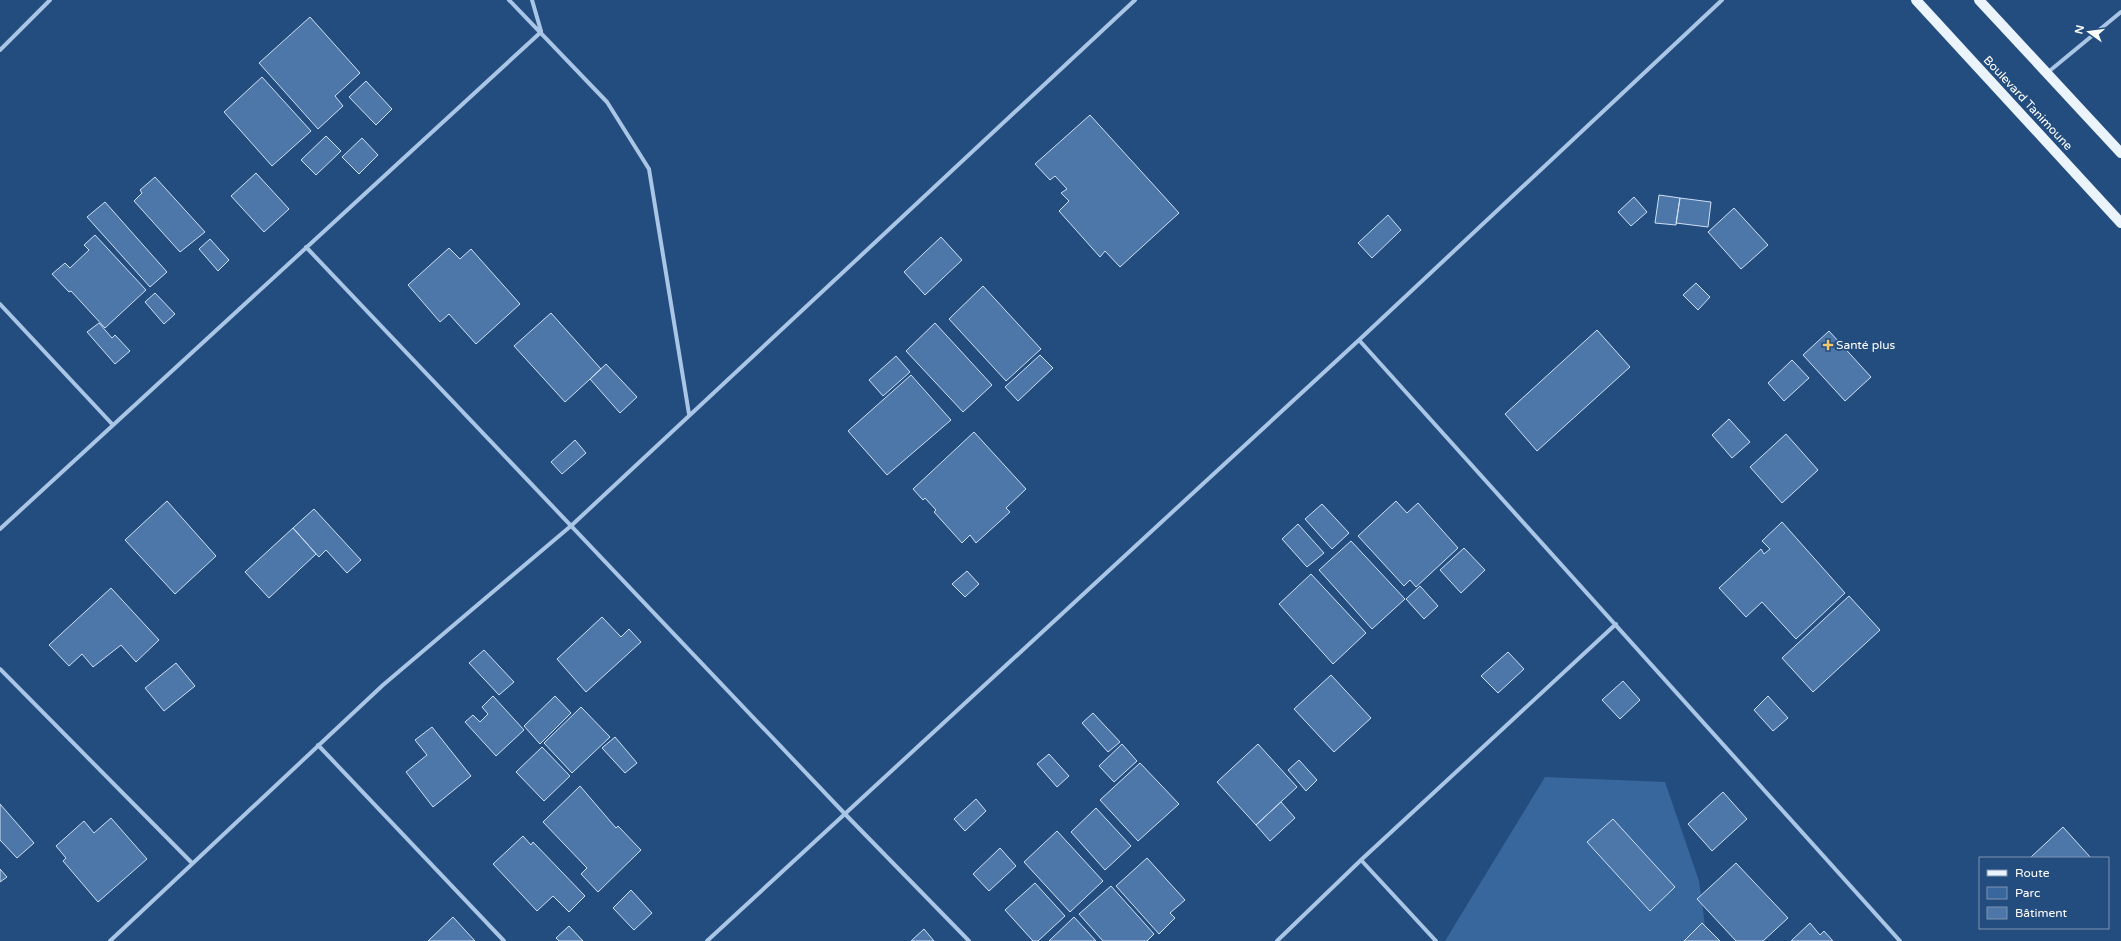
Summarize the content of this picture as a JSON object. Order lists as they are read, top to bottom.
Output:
{
  "streets": {
    "main road": ["Boulevard Tanimoune"]
  },
  "places": {
    "health": ["Santé plus"]
  },
  "legend": ["Route", "Parc", "Bâtiment"],
  "north": "left"
}
